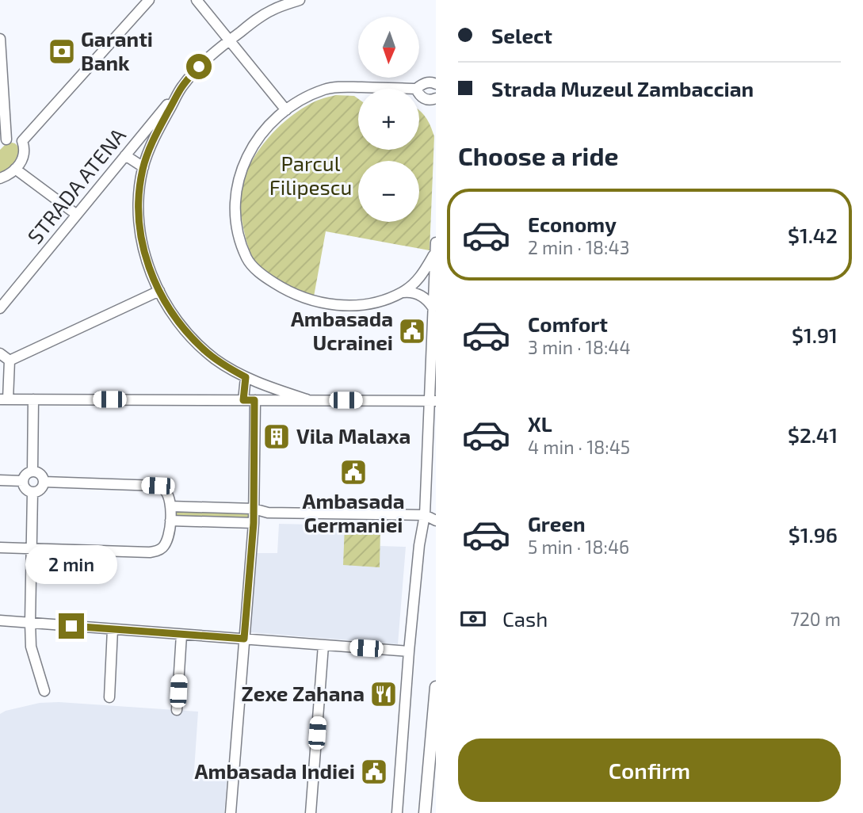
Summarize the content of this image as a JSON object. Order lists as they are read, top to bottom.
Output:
{
  "streets": {
    "street": ["STRADA ATENA"]
  },
  "parks": ["Parcul Filipescu"],
  "places": {
    "bank": ["Garanti Bank"],
    "public building": ["Ambasada Ucrainei", "Ambasada Germaniei", "Ambasada Indiei"],
    "building": ["Vila Malaxa"],
    "restaurant": ["Zexe Zahana"]
  },
  "north": "bottom",
  "page": {
    "banner": ["Select", "Strada Muzeul Zambaccian"],
    "map_buttons": ["+", "−"],
    "heading": "Choose a ride",
    "list": [
      {
        "name": "Economy",
        "note": "2 min · 18:43",
        "value": "$1.42"
      },
      {
        "name": "Comfort",
        "note": "3 min · 18:44",
        "value": "$1.91"
      },
      {
        "name": "XL",
        "note": "4 min · 18:45",
        "value": "$2.41"
      },
      {
        "name": "Green",
        "note": "5 min · 18:46",
        "value": "$1.96"
      }
    ],
    "bubble": "2 min",
    "pay": ["Cash", "720 m"],
    "buttons": "Confirm"
  }
}
